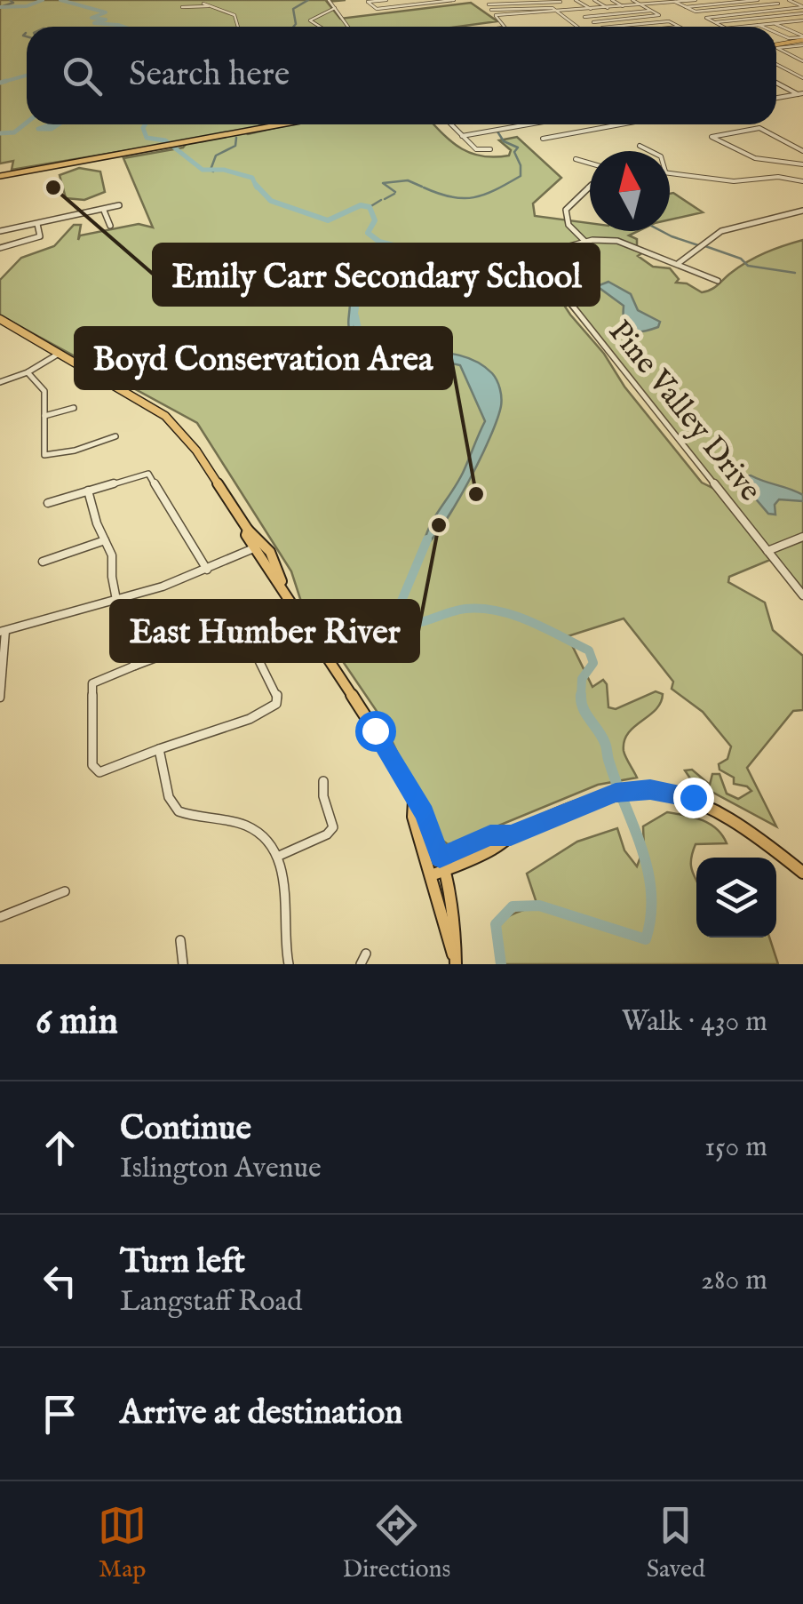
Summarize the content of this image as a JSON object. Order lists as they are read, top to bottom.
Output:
{
  "streets": {
    "street": ["Pine Valley Drive"]
  },
  "places": ["Emily Carr Secondary School", "Boyd Conservation Area", "East Humber River"],
  "north": "top",
  "page": {
    "search": "Search here",
    "heading": ["6 min", "Walk · 430 m"],
    "list": [
      ["Continue", "Islington Avenue", "150 m"],
      ["Turn left", "Langstaff Road", "280 m"],
      "Arrive at destination"
    ],
    "nav": ["Map", "Directions", "Saved"]
  }
}
